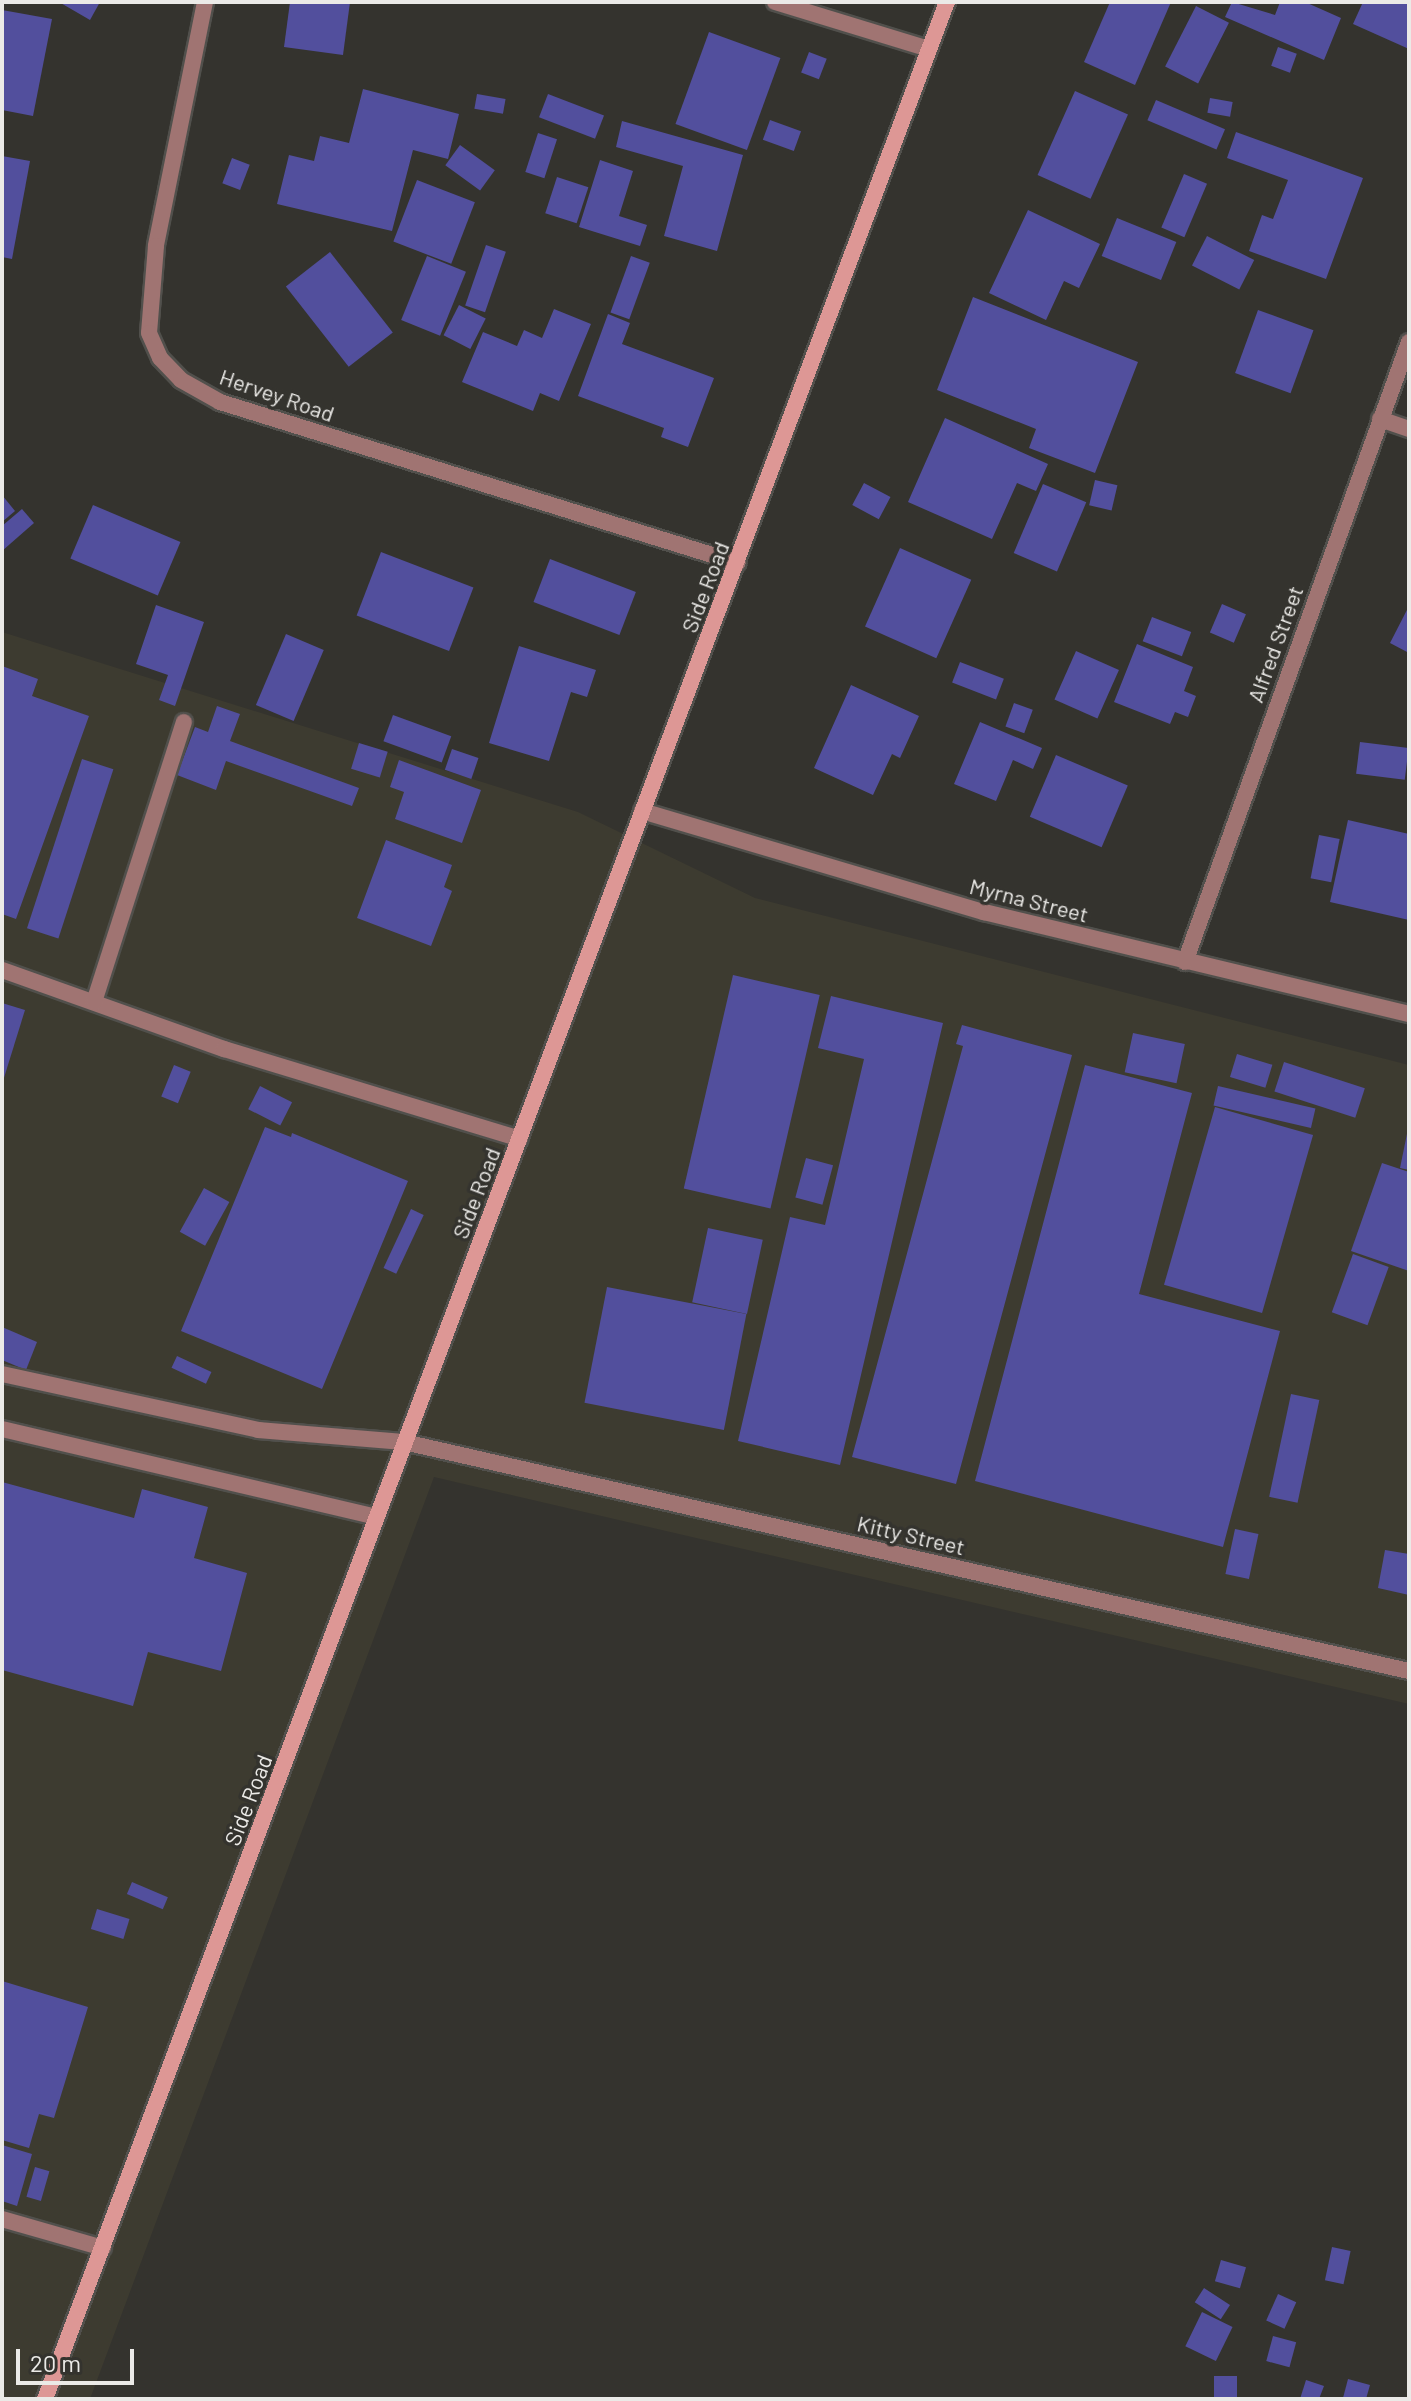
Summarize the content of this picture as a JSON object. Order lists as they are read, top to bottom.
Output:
{
  "streets": {
    "street": [
      "Hervey Road",
      "Side Road",
      "Alfred Street",
      "Myrna Street",
      "Kitty Street"
    ]
  },
  "crossings": [
    ["Hervey Road", "Side Road"],
    ["Side Road", "Myrna Street"],
    ["Side Road", "Kitty Street"],
    ["Alfred Street", "Myrna Street"]
  ],
  "scale_bar": "20 m"
}
